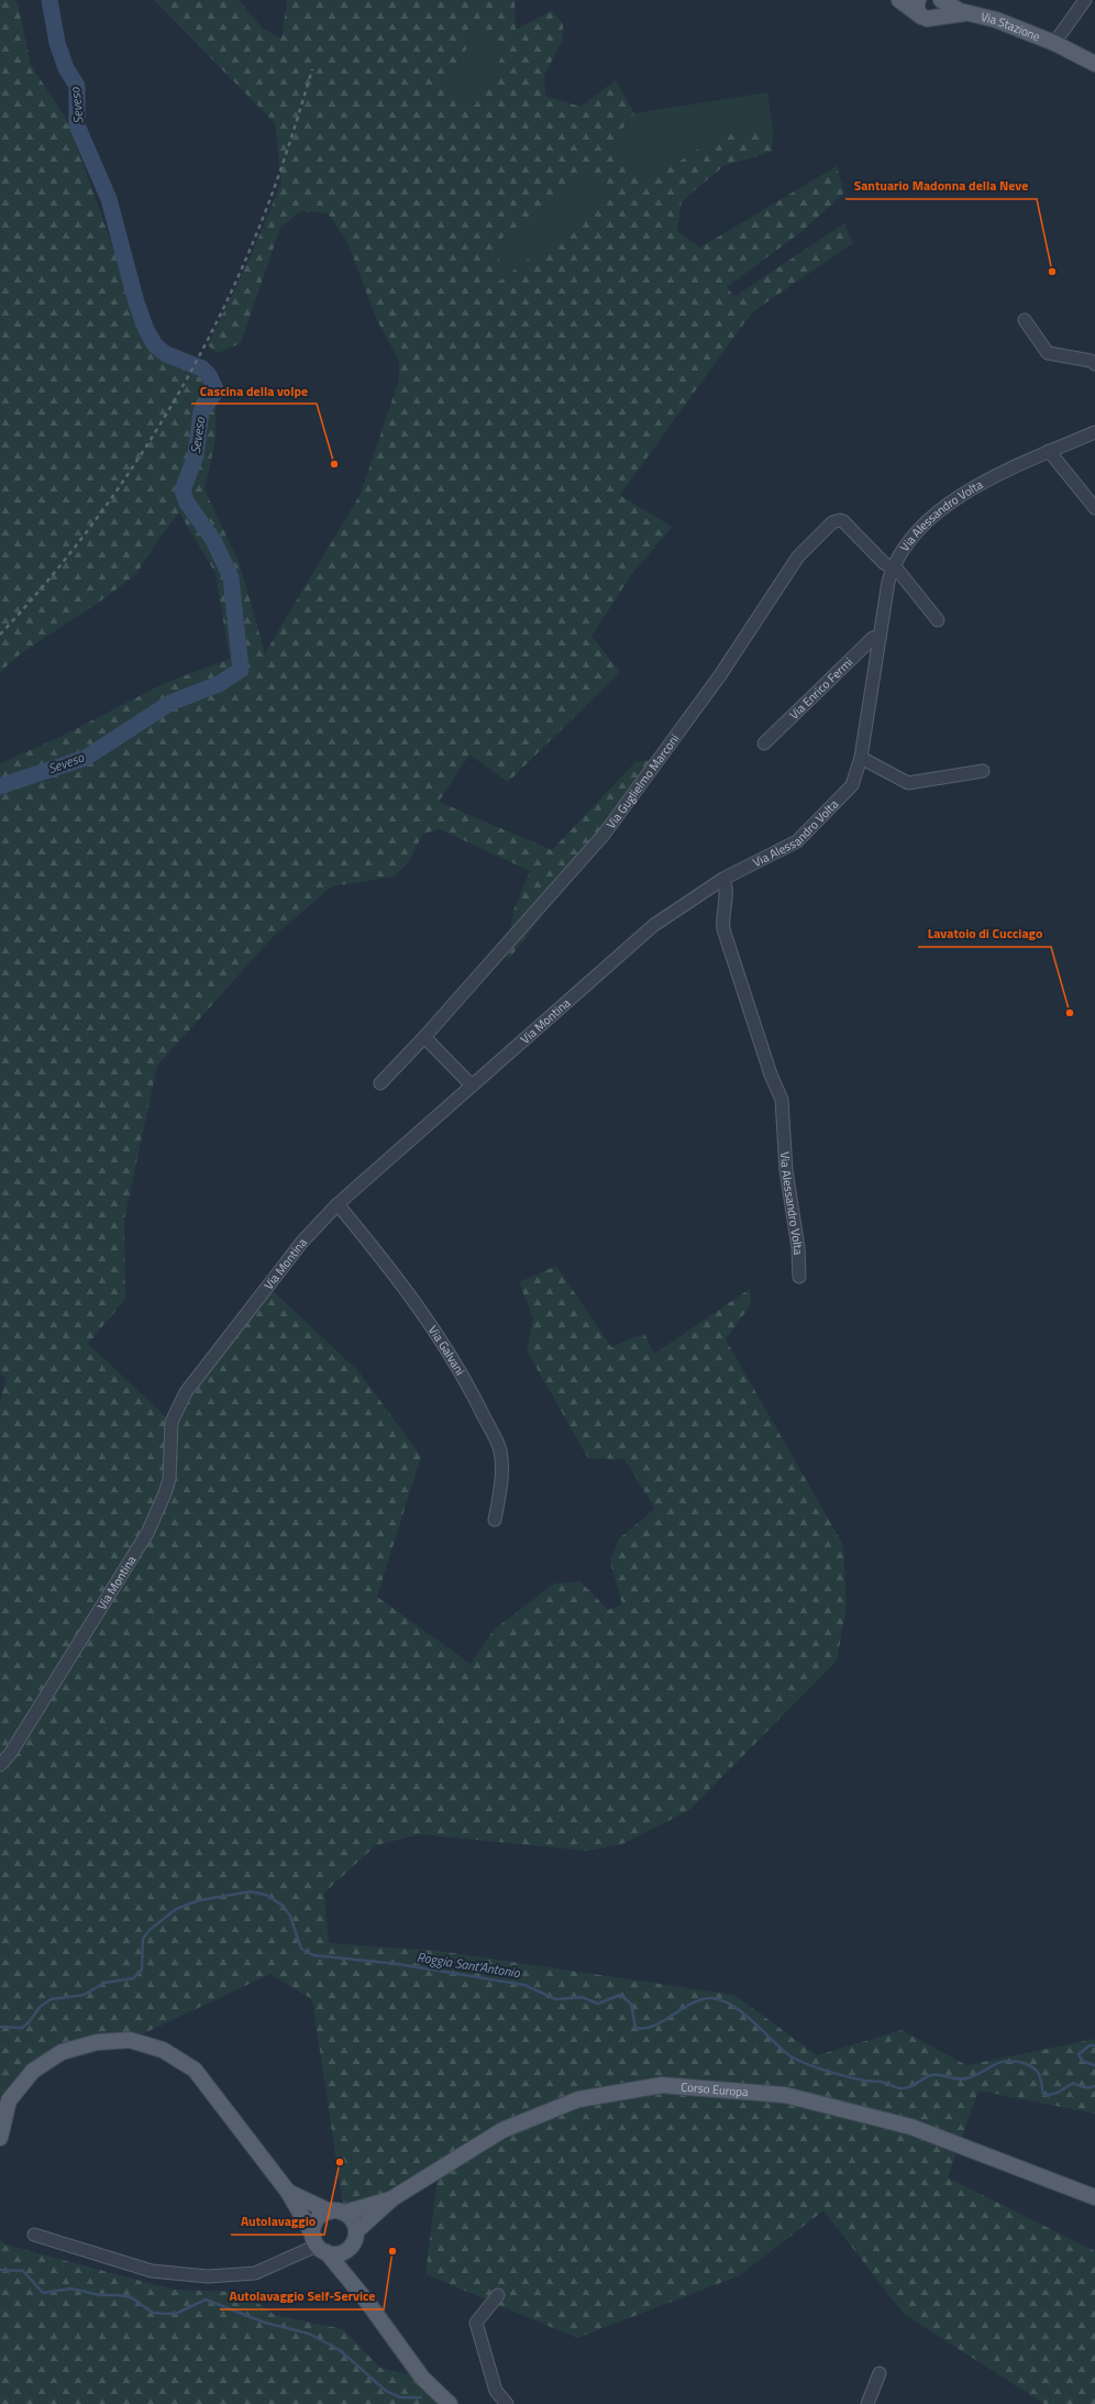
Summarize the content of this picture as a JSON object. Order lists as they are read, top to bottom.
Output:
{
  "streets": {
    "main road": ["Via Stazione", "Corso Europa"],
    "street": [
      "Via Alessandro Volta",
      "Via Enrico Fermi",
      "Via Guglielmo Marconi",
      "Via Montina",
      "Via Galvani"
    ]
  },
  "crossings": [
    ["Via Alessandro Volta", "Via Enrico Fermi"],
    ["Via Alessandro Volta", "Via Guglielmo Marconi"],
    ["Via Alessandro Volta", "Via Montina"],
    ["Via Montina", "Via Galvani"]
  ],
  "water": ["Seveso", "Roggia Sant'Antonio"],
  "places": [
    "Santuario Madonna della Neve",
    "Cascina della volpe",
    "Lavatoio di Cucciago",
    "Autolavaggio",
    "Autolavaggio Self-Service"
  ]
}
